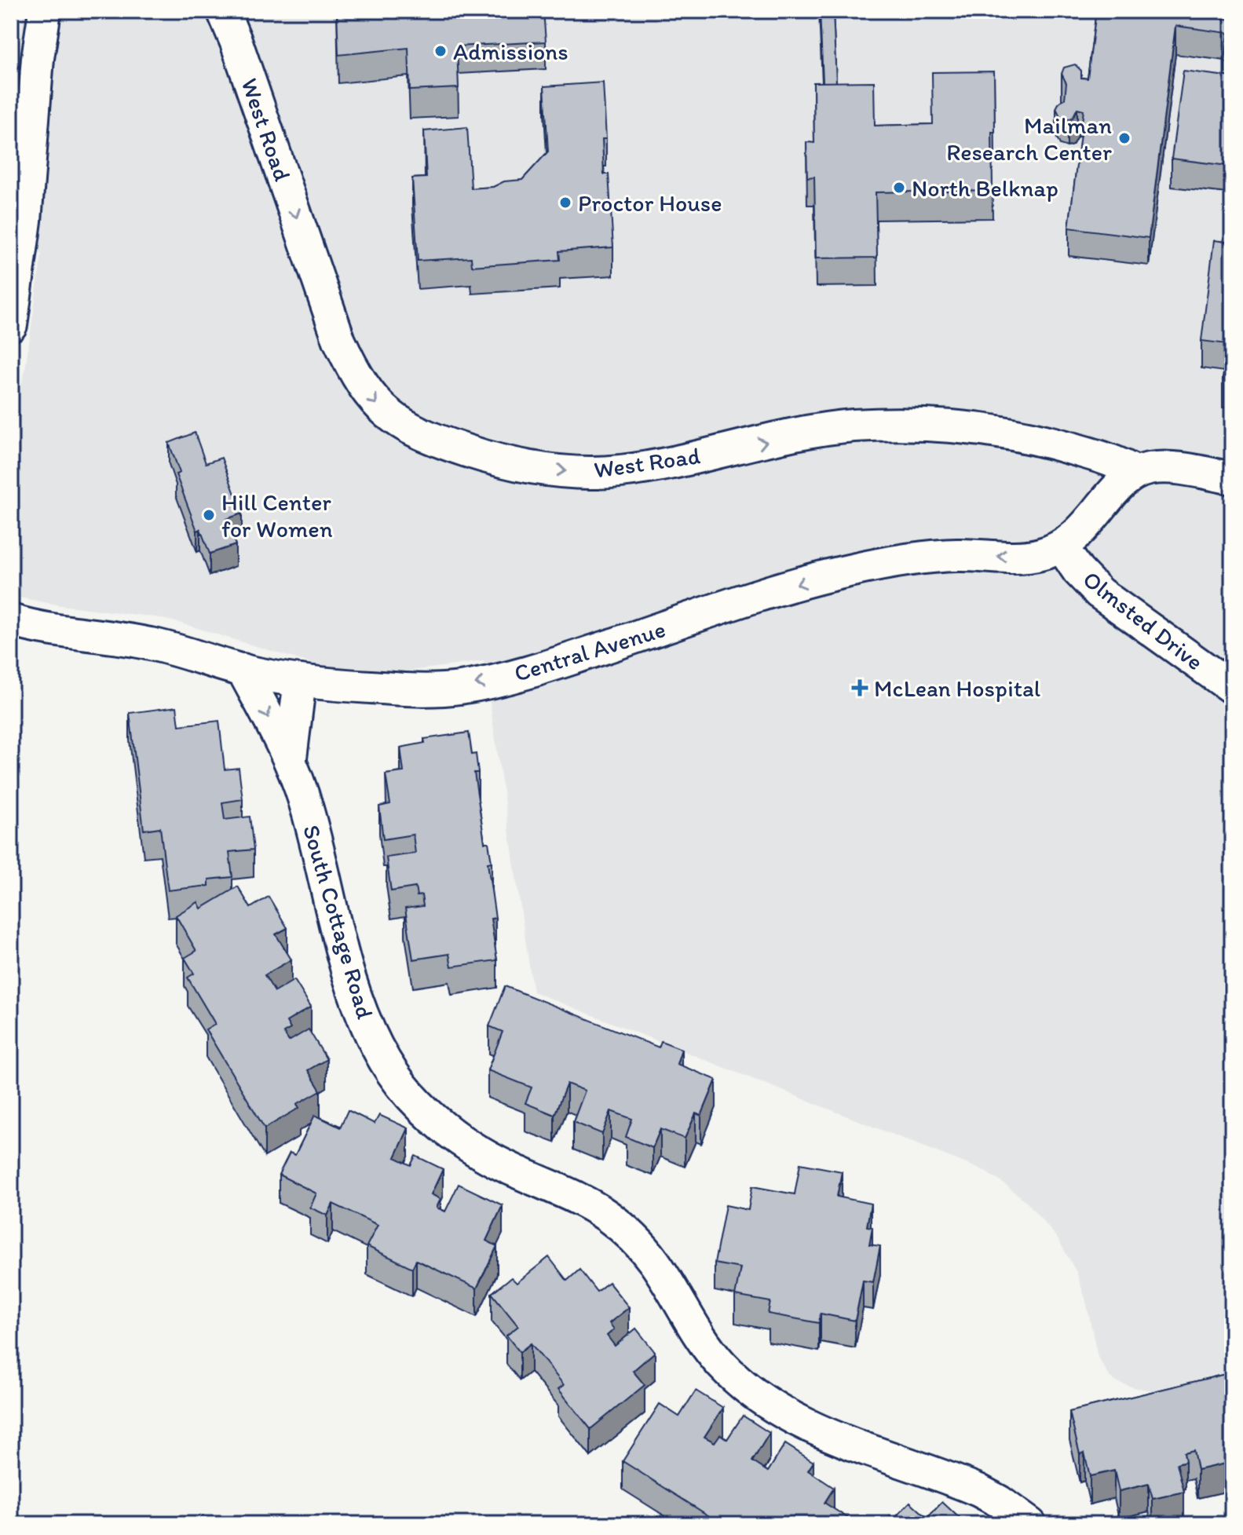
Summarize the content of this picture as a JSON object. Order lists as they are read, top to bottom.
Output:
{
  "streets": {
    "street": [
      "West Road",
      "Olmsted Drive",
      "Central Avenue",
      "South Cottage Road"
    ]
  },
  "crossings": [
    ["West Road", "Central Avenue"],
    ["Olmsted Drive", "Central Avenue"],
    ["Central Avenue", "South Cottage Road"]
  ],
  "one_way": ["West Road", "Central Avenue"],
  "places": {
    "other": [
      "Admissions",
      "Mailman Research Center",
      "North Belknap",
      "Proctor House",
      "Hill Center for Women"
    ],
    "health": ["McLean Hospital"]
  }
}
